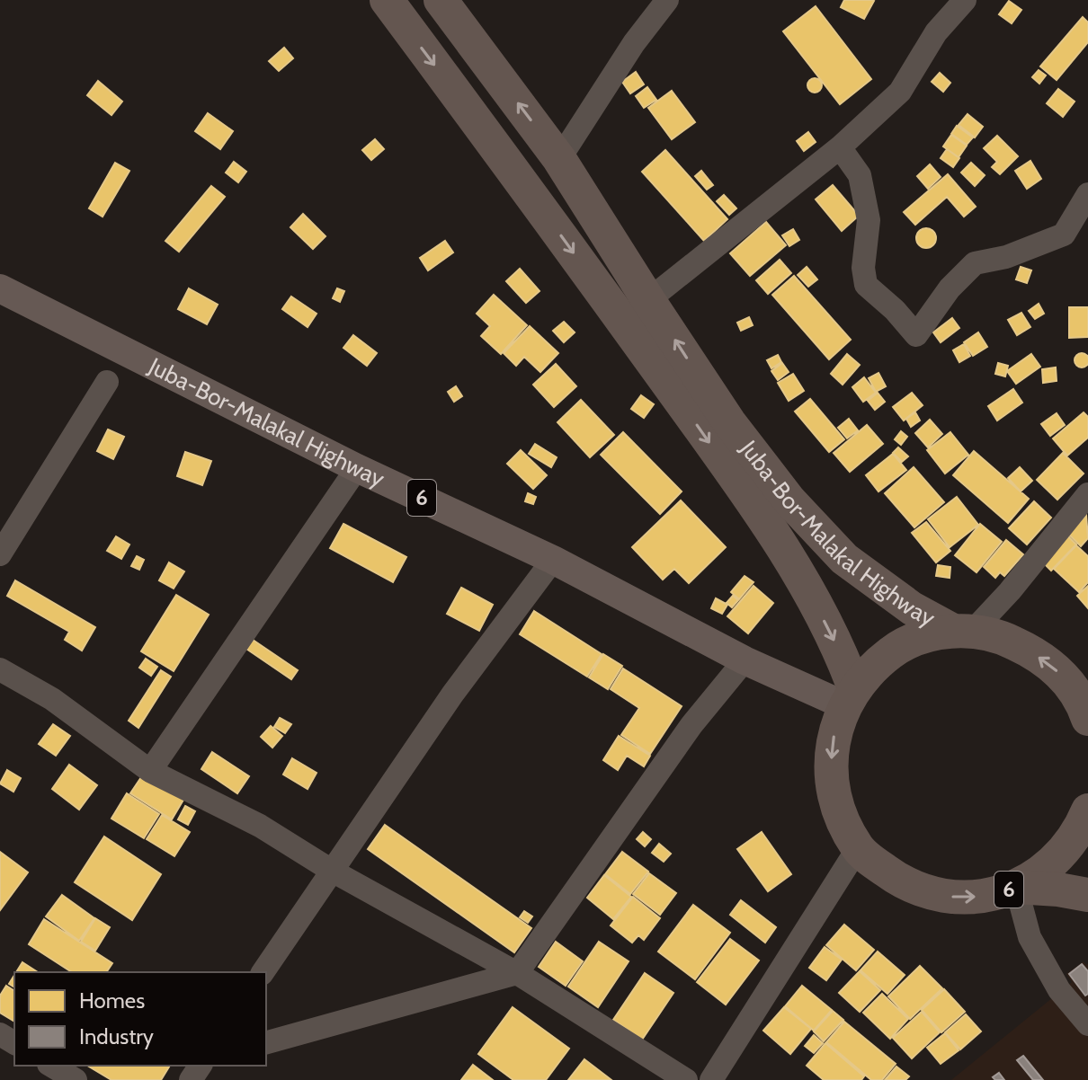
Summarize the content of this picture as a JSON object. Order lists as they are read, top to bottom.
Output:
{
  "streets": {
    "highway": ["Juba-Bor-Malakal Highway", "6"]
  },
  "legend": ["Homes", "Industry"]
}
